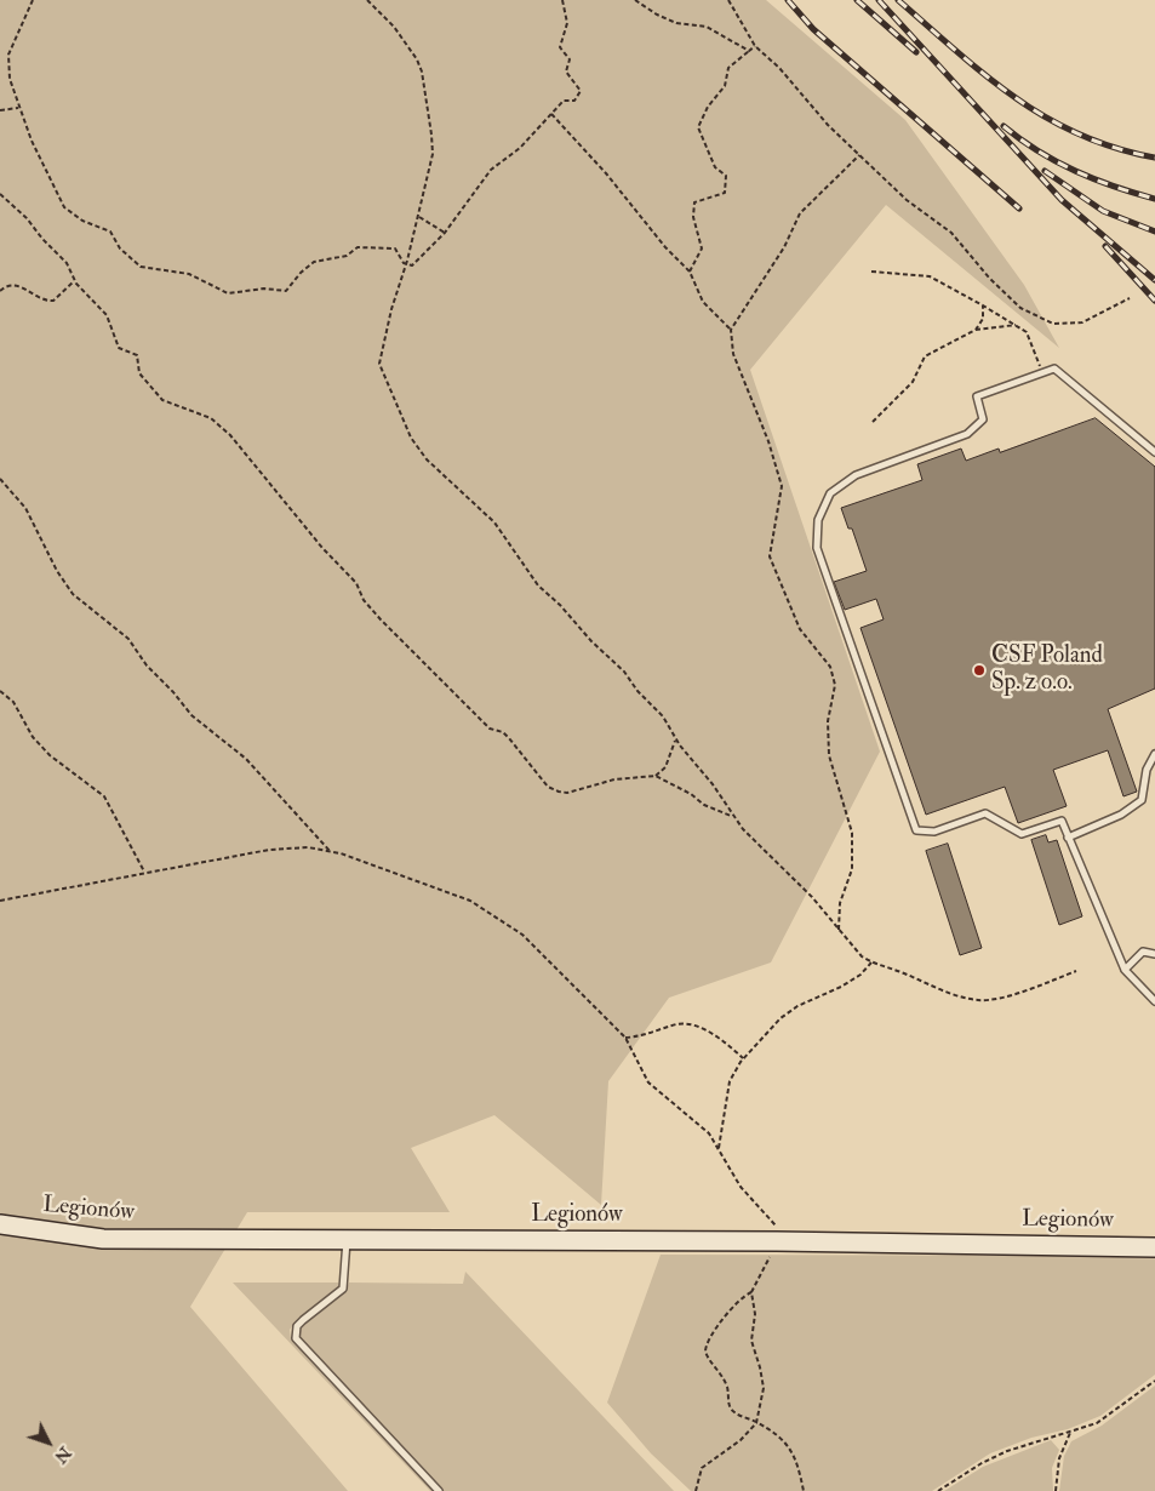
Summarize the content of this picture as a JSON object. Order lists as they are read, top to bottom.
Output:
{
  "streets": {
    "street": ["Legionów"]
  },
  "places": ["CSF Poland Sp. z o.o."],
  "north": "bottom right"
}
